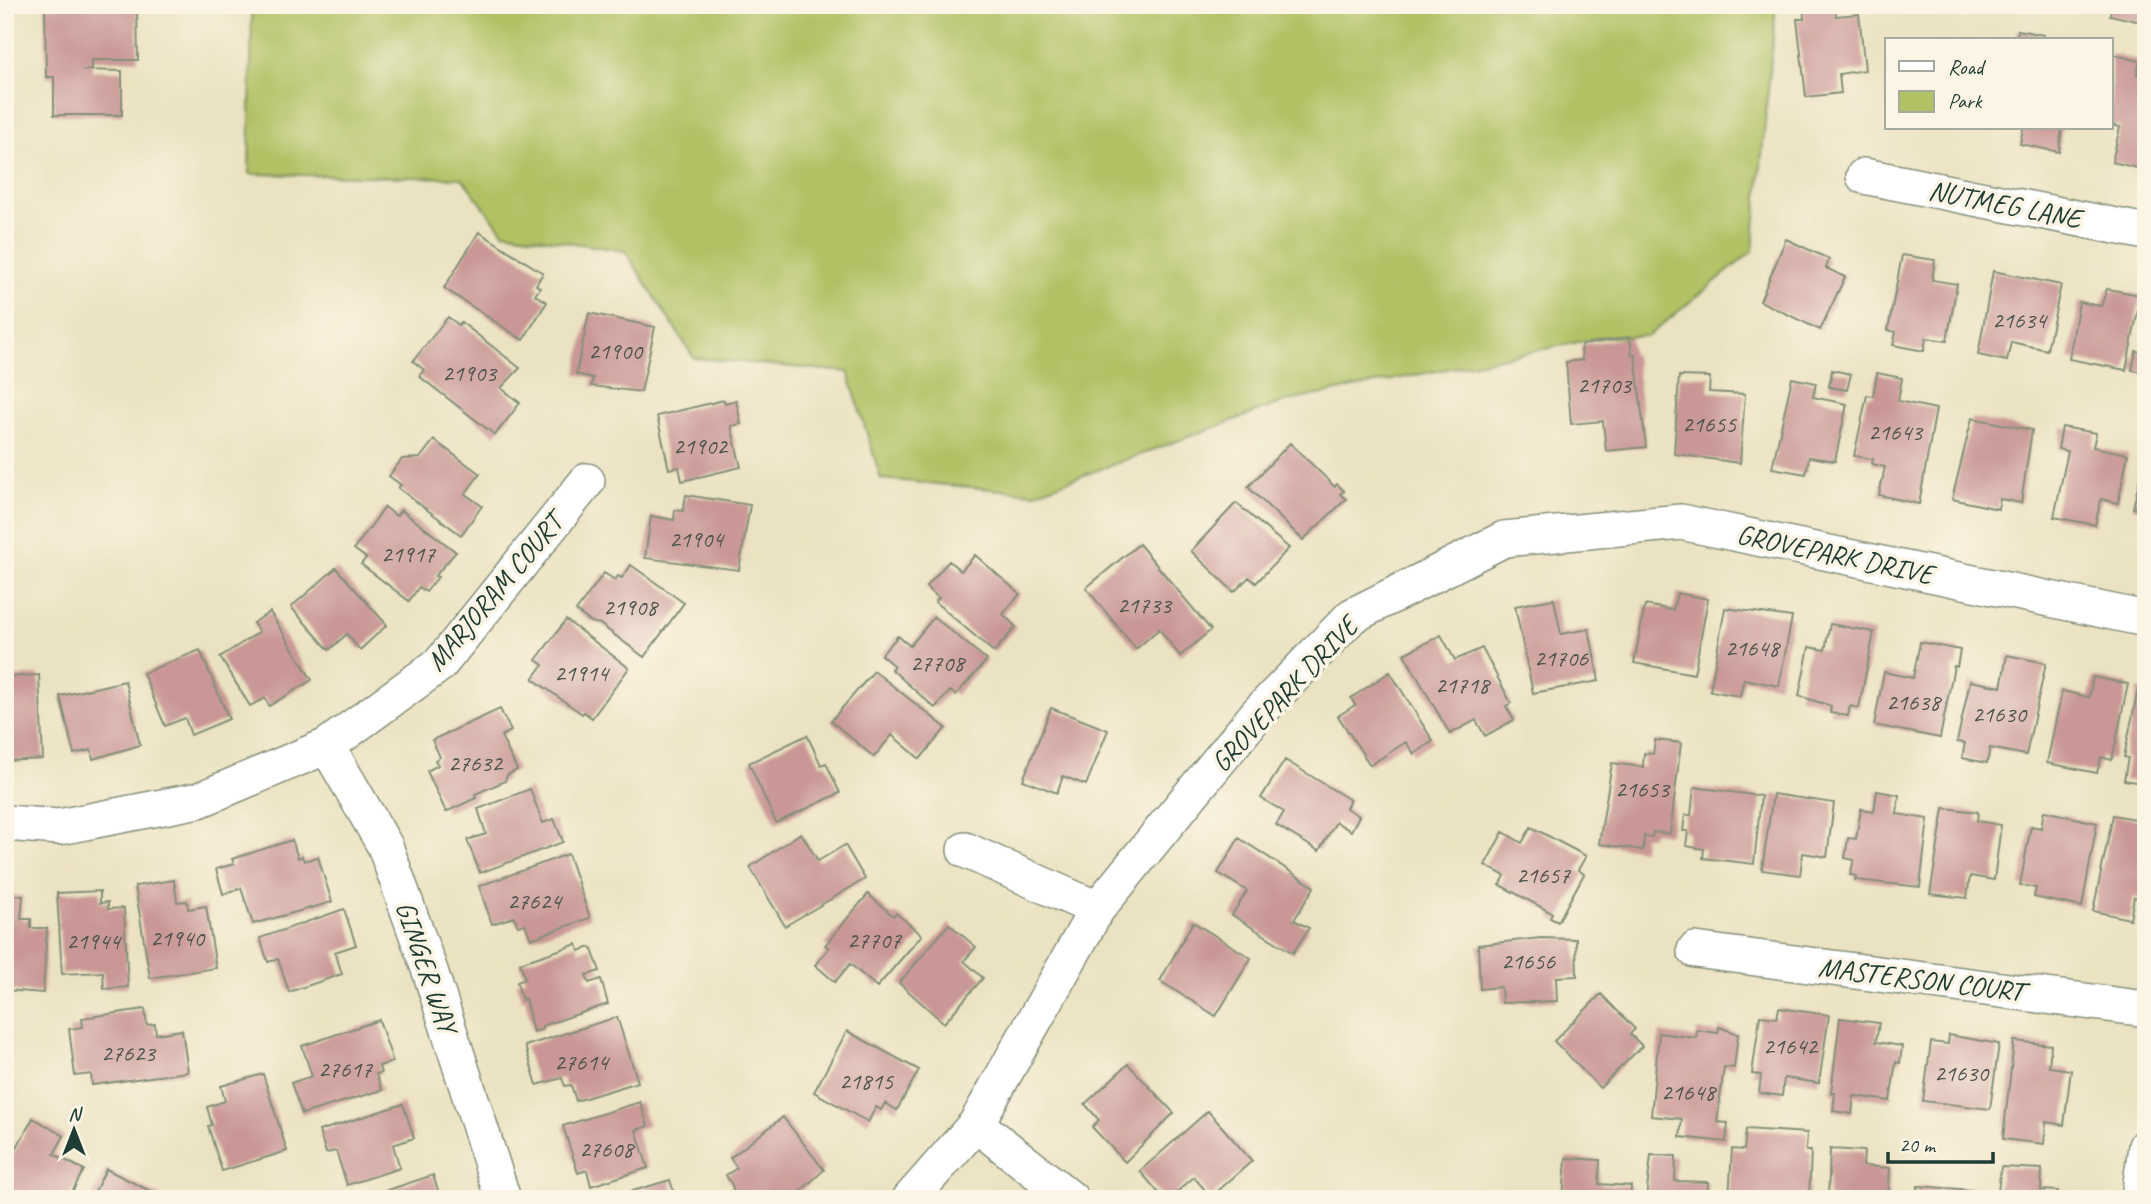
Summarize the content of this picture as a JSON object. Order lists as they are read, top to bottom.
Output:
{
  "streets": {
    "street": [
      "NUTMEG LANE",
      "GROVEPARK DRIVE",
      "MARJORAM COURT",
      "GINGER WAY",
      "MASTERSON COURT"
    ]
  },
  "crossings": [
    ["MARJORAM COURT", "GINGER WAY"]
  ],
  "house_numbers": [
    "21634",
    "21900",
    "21903",
    "21703",
    "21655",
    "21643",
    "21902",
    "21904",
    "21917",
    "21733",
    "21908",
    "21648",
    "21706",
    "27708",
    "21914",
    "21718",
    "21638",
    "21630",
    "27632",
    "21653",
    "21657",
    "27624",
    "21940",
    "27707",
    "21944",
    "21656",
    "21642",
    "27623",
    "27614",
    "27617",
    "21630",
    "21815",
    "21648",
    "27608"
  ],
  "legend": ["Road", "Park"],
  "scale_bar": "20 m",
  "north": "top"
}
